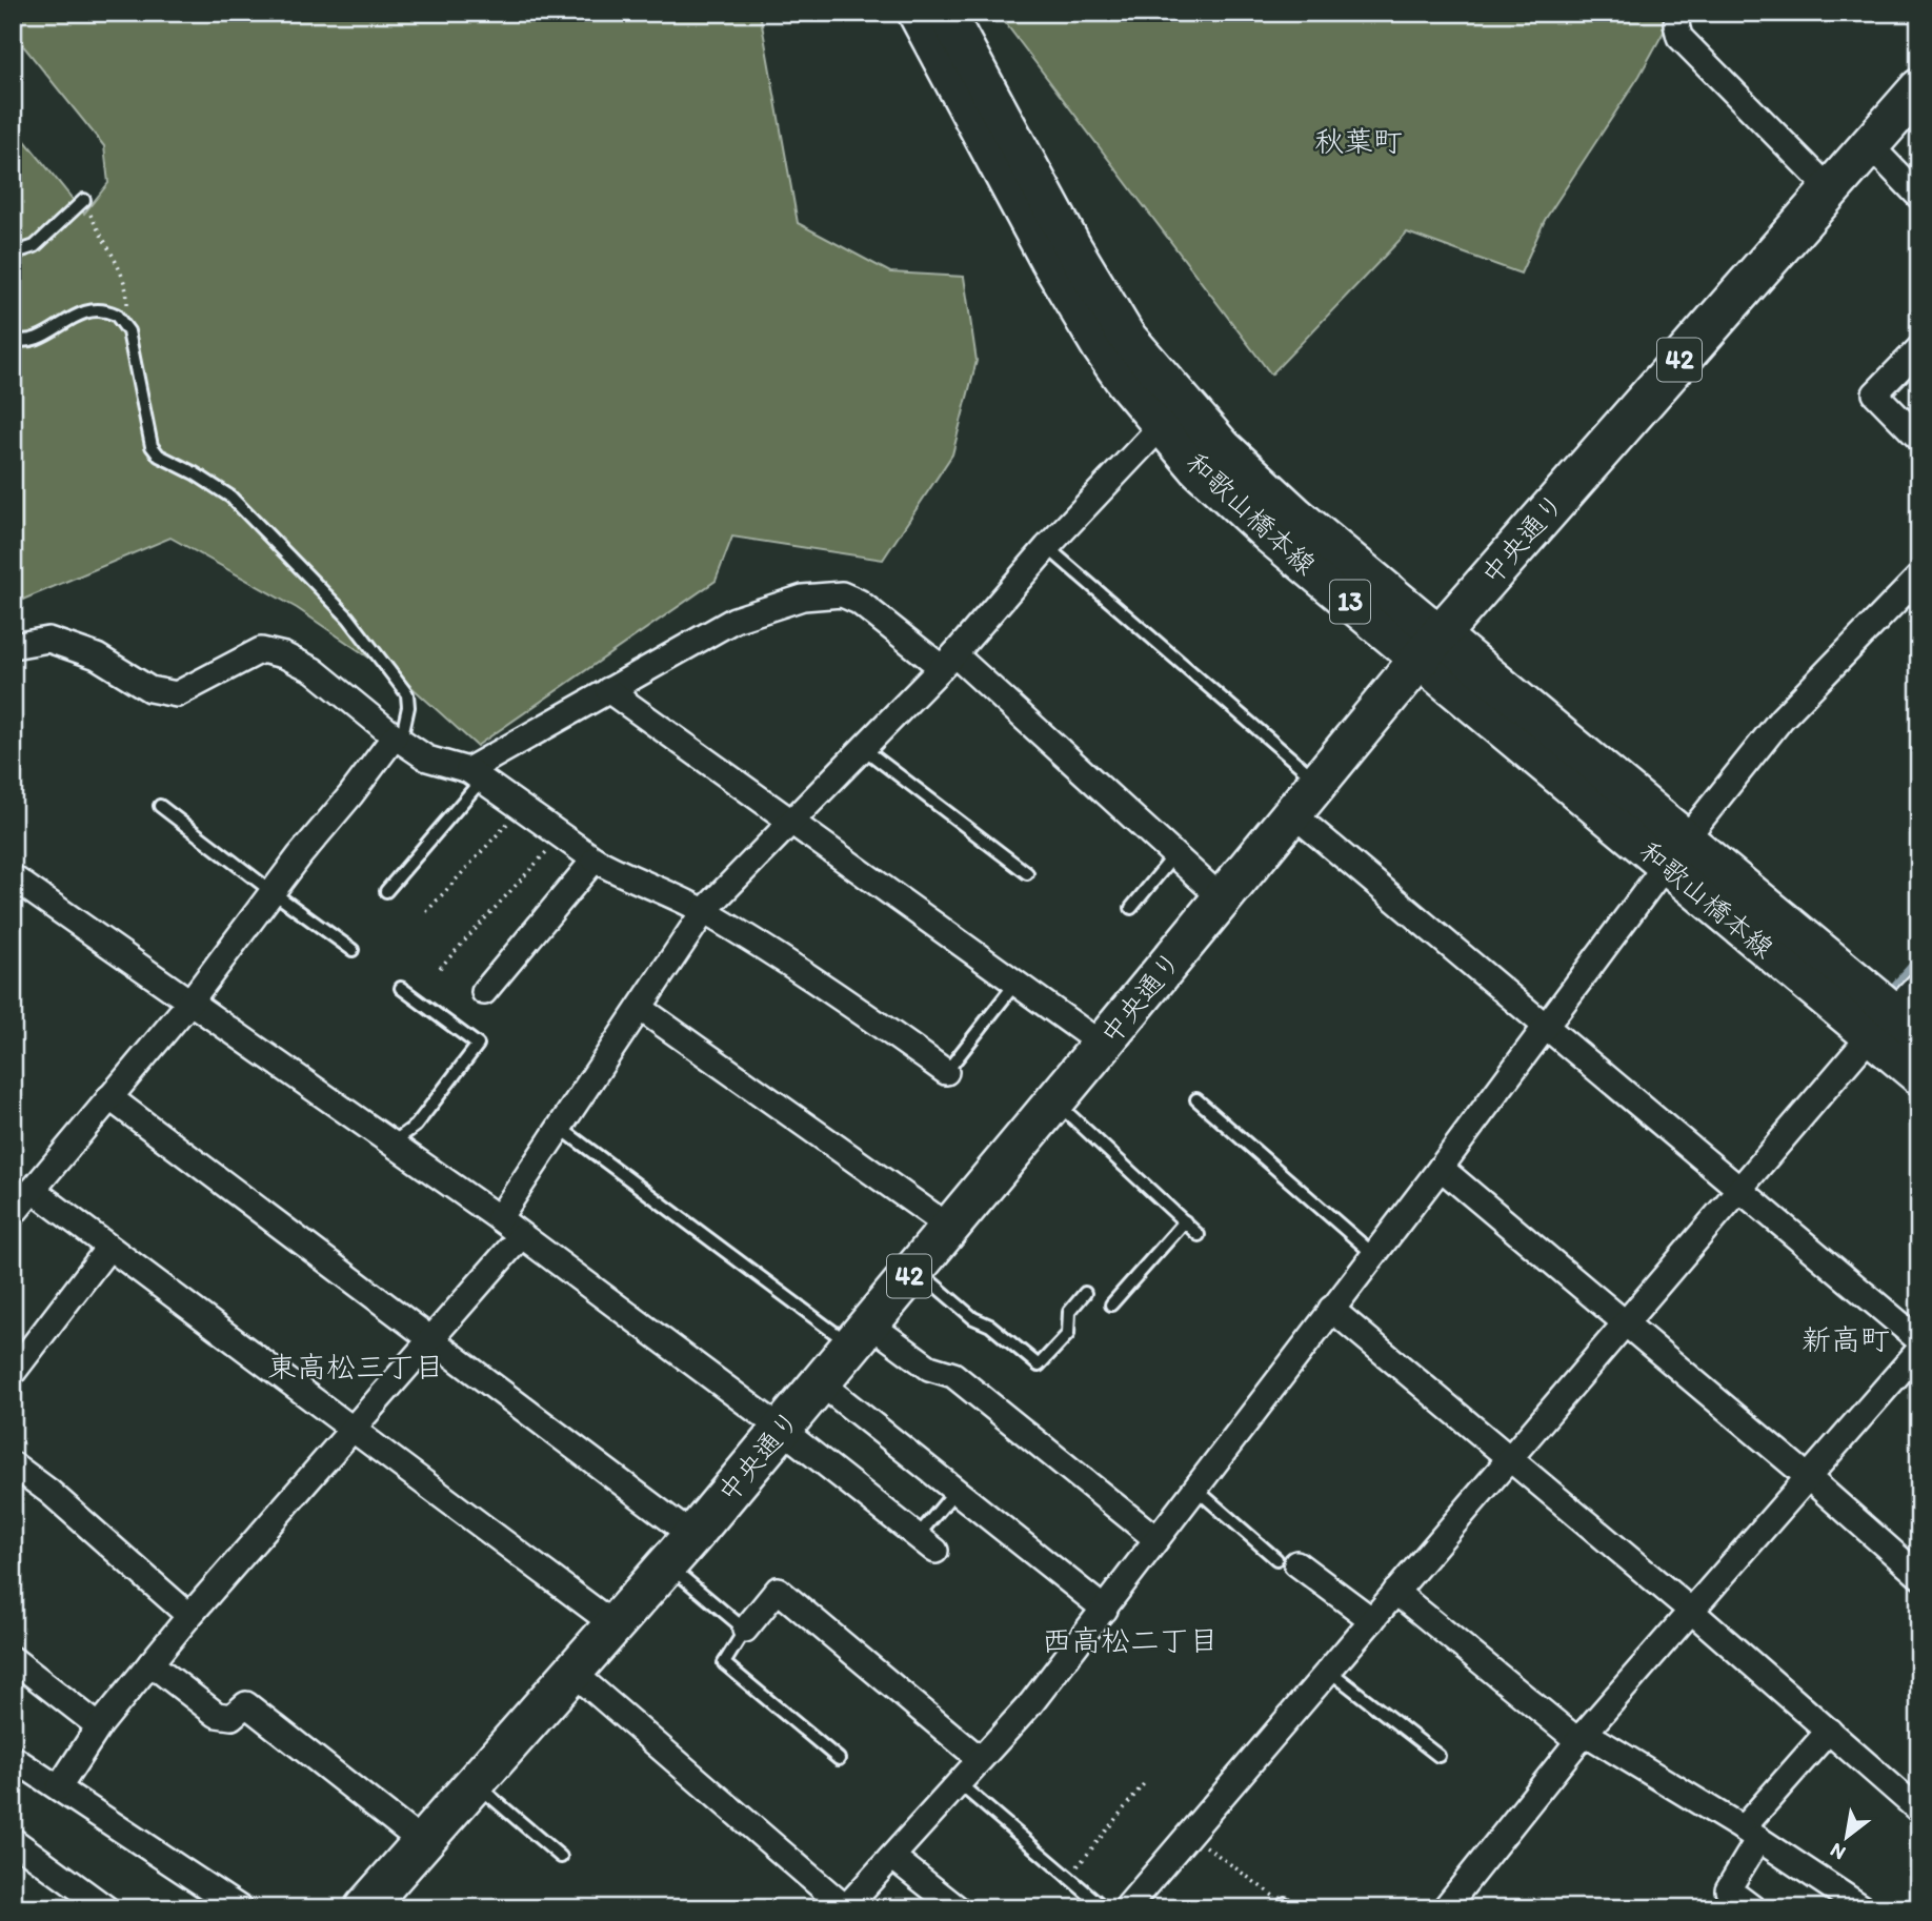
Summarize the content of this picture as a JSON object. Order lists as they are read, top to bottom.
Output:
{
  "streets": {
    "highway": ["42", "中央通り"],
    "main road": ["和歌山橋本線", "13"]
  },
  "crossings": [
    ["和歌山橋本線", "中央通り"]
  ],
  "districts": [
    "秋葉町",
    "新高町",
    "東高松三丁目",
    "西高松二丁目"
  ],
  "north": "bottom left"
}
